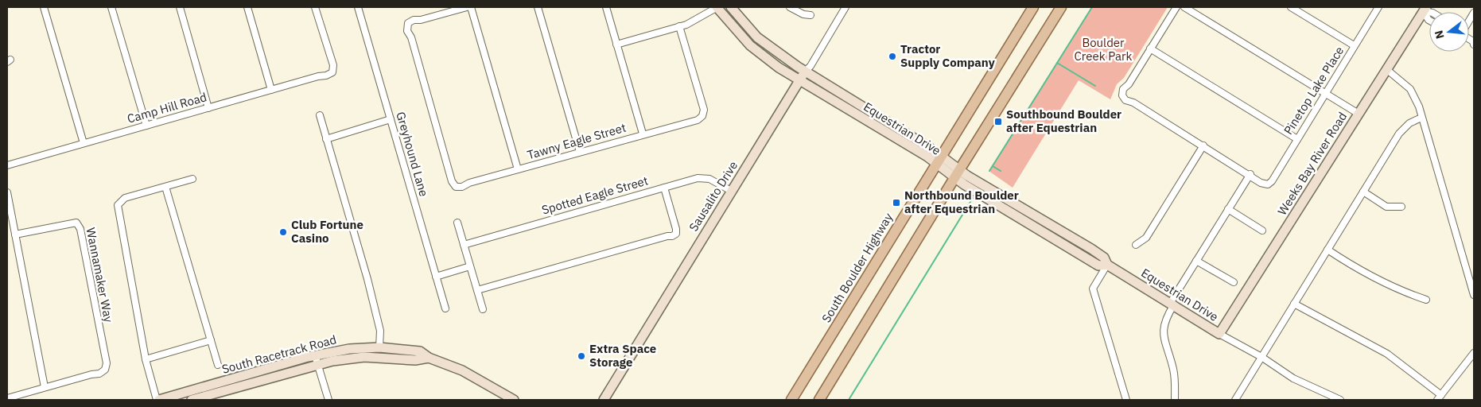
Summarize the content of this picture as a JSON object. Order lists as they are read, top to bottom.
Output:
{
  "streets": {
    "main road": ["South Boulder Highway"],
    "street": [
      "Pinetop Lake Place",
      "Camp Hill Road",
      "Equestrian Drive",
      "Tawny Eagle Street",
      "Greyhound Lane",
      "Weeks Bay River Road",
      "Spotted Eagle Street",
      "Sausalito Drive",
      "Wannamaker Way",
      "South Racetrack Road"
    ]
  },
  "crossings": [
    ["Equestrian Drive", "Weeks Bay River Road"],
    ["Equestrian Drive", "Sausalito Drive"],
    ["Equestrian Drive", "South Boulder Highway"],
    ["Spotted Eagle Street", "Sausalito Drive"]
  ],
  "parks": ["Boulder Creek Park"],
  "places": {
    "other": ["Tractor Supply Company", "Club Fortune Casino", "Extra Space Storage"],
    "transit": ["Southbound Boulder after Equestrian", "Northbound Boulder after Equestrian"]
  },
  "north": "left"
}
